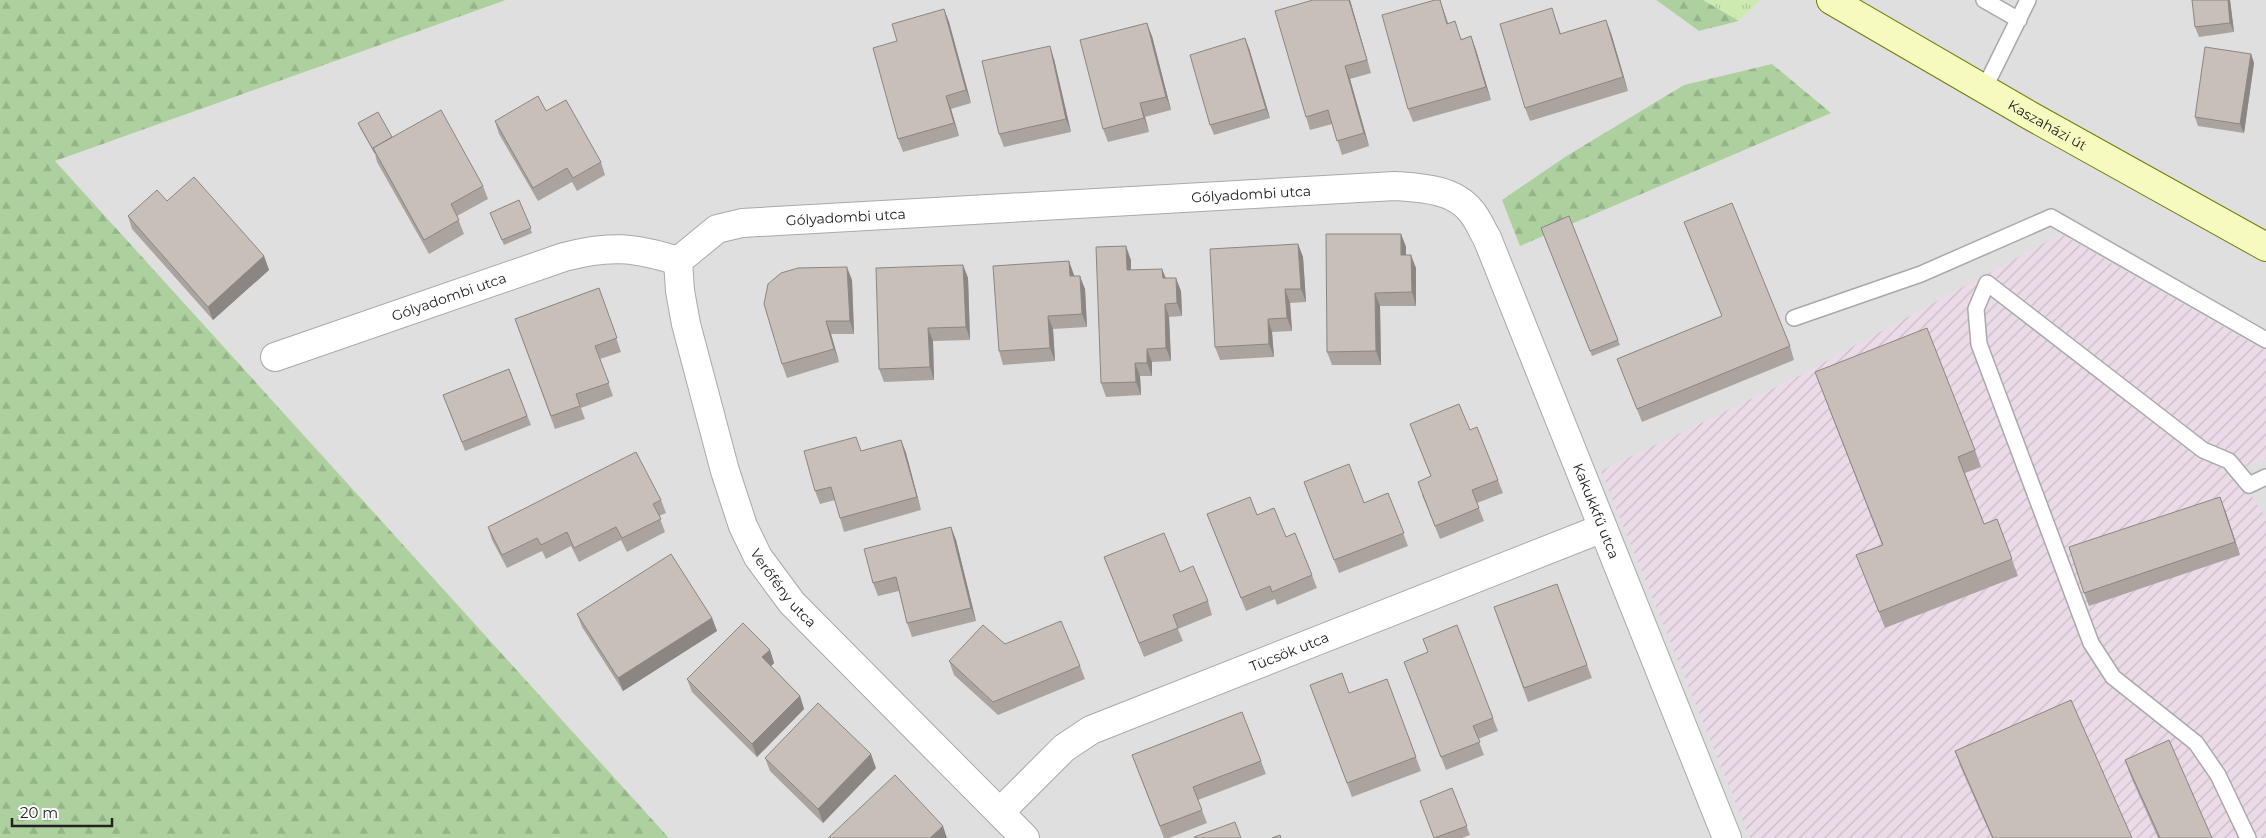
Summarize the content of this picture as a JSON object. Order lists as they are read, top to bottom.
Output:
{
  "streets": {
    "street": [
      "Kaszaházi út",
      "Gólyadombi utca",
      "Kakukkfű utca",
      "Verőfény utca",
      "Tücsök utca"
    ]
  },
  "crossings": [
    ["Gólyadombi utca", "Kakukkfű utca"],
    ["Gólyadombi utca", "Verőfény utca"],
    ["Kakukkfű utca", "Tücsök utca"],
    ["Verőfény utca", "Tücsök utca"]
  ],
  "scale_bar": "20 m"
}
